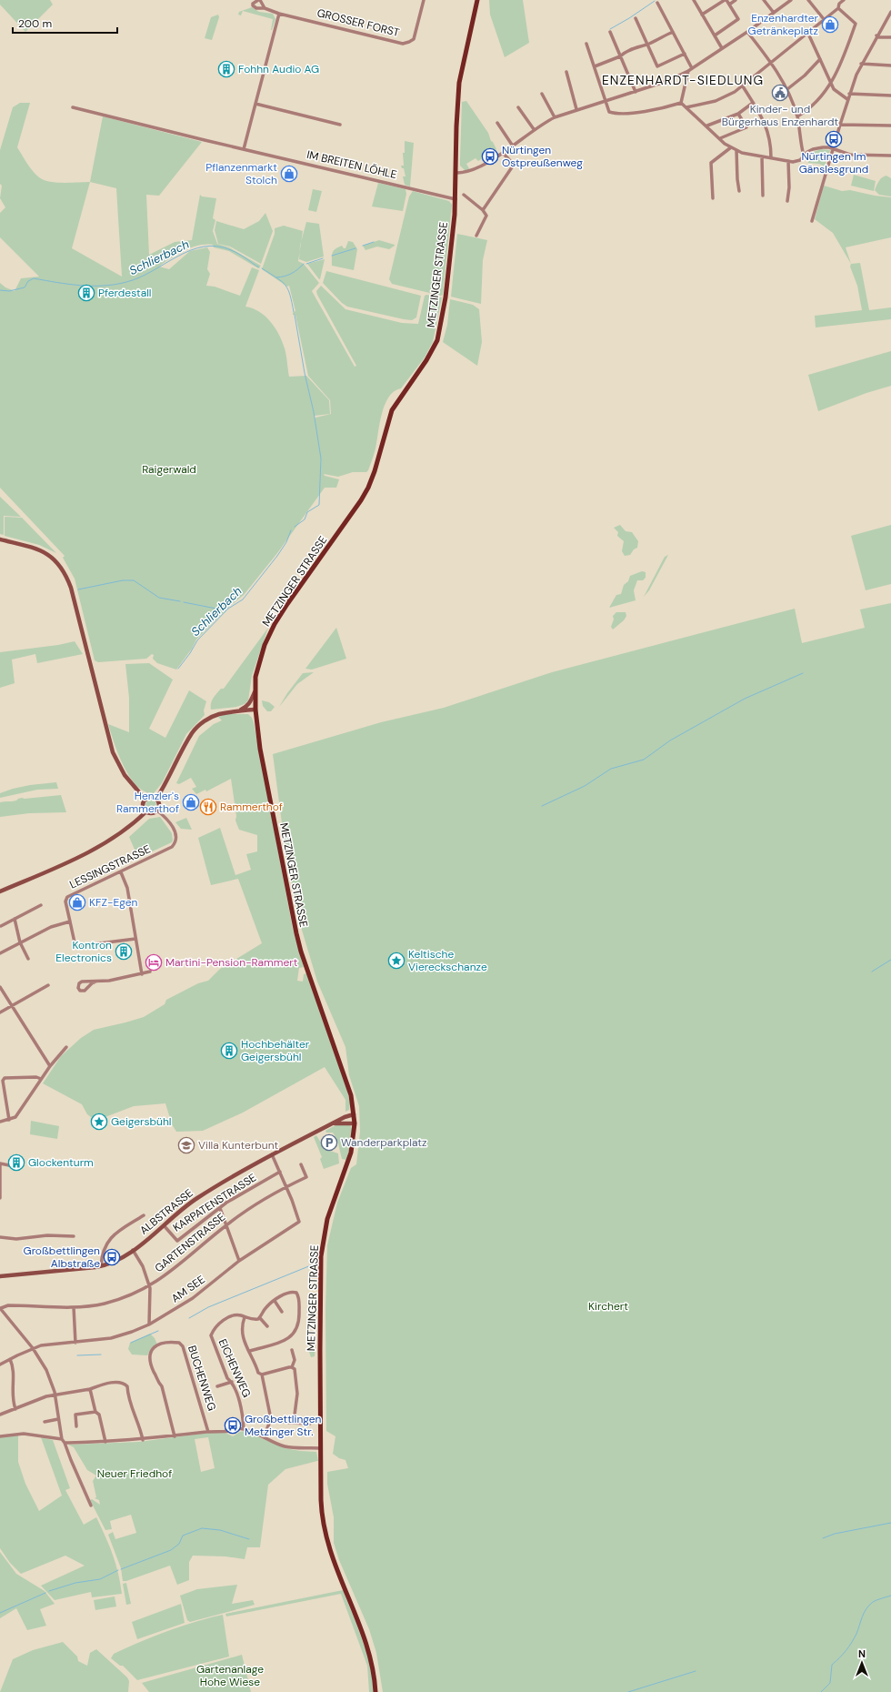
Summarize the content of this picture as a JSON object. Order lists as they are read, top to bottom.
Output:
{
  "streets": {
    "main road": ["METZINGER STRASSE"],
    "street": [
      "GROSSER FORST",
      "IM BREITEN LÖHLE",
      "LESSINGSTRASSE",
      "KARPATENSTRASSE",
      "ALBSTRASSE",
      "GARTENSTRASSE",
      "AM SEE",
      "EICHENWEG",
      "BUCHENWEG"
    ]
  },
  "crossings": [
    ["IM BREITEN LÖHLE", "METZINGER STRASSE"],
    ["METZINGER STRASSE", "ALBSTRASSE"],
    ["KARPATENSTRASSE", "ALBSTRASSE"],
    ["GARTENSTRASSE", "AM SEE"]
  ],
  "districts": ["ENZENHARDT-SIEDLUNG"],
  "water": ["Schlierbach"],
  "parks": [
    "Raigerwald",
    "Kirchert",
    "Neuer Friedhof",
    "Gartenanlage Hohe Wiese"
  ],
  "places": {
    "shop": [
      "Enzenhardter Getränkeplatz",
      "Pflanzenmarkt Stolch",
      "Henzler's Rammerthof",
      "KFZ-Egen"
    ],
    "building": [
      "Fohhn Audio AG",
      "Pferdestall",
      "Kontron Electronics",
      "Hochbehälter Geigersbühl",
      "Glockenturm"
    ],
    "public building": ["Kinder- und Bürgerhaus Enzenhardt"],
    "bus stop": [
      "Nürtingen Im Gänslesgrund",
      "Nürtingen Ostpreußenweg",
      "Großbettlingen Albstraße",
      "Großbettlingen Metzinger Str."
    ],
    "restaurant": ["Rammerthof"],
    "place": ["Keltische Viereckschanze", "Geigersbühl"],
    "hotel": ["Martini-Pension-Rammert"],
    "parking": ["Wanderparkplatz"],
    "school or university": ["Villa Kunterbunt"]
  },
  "scale_bar": "200 m",
  "north": "top"
}
